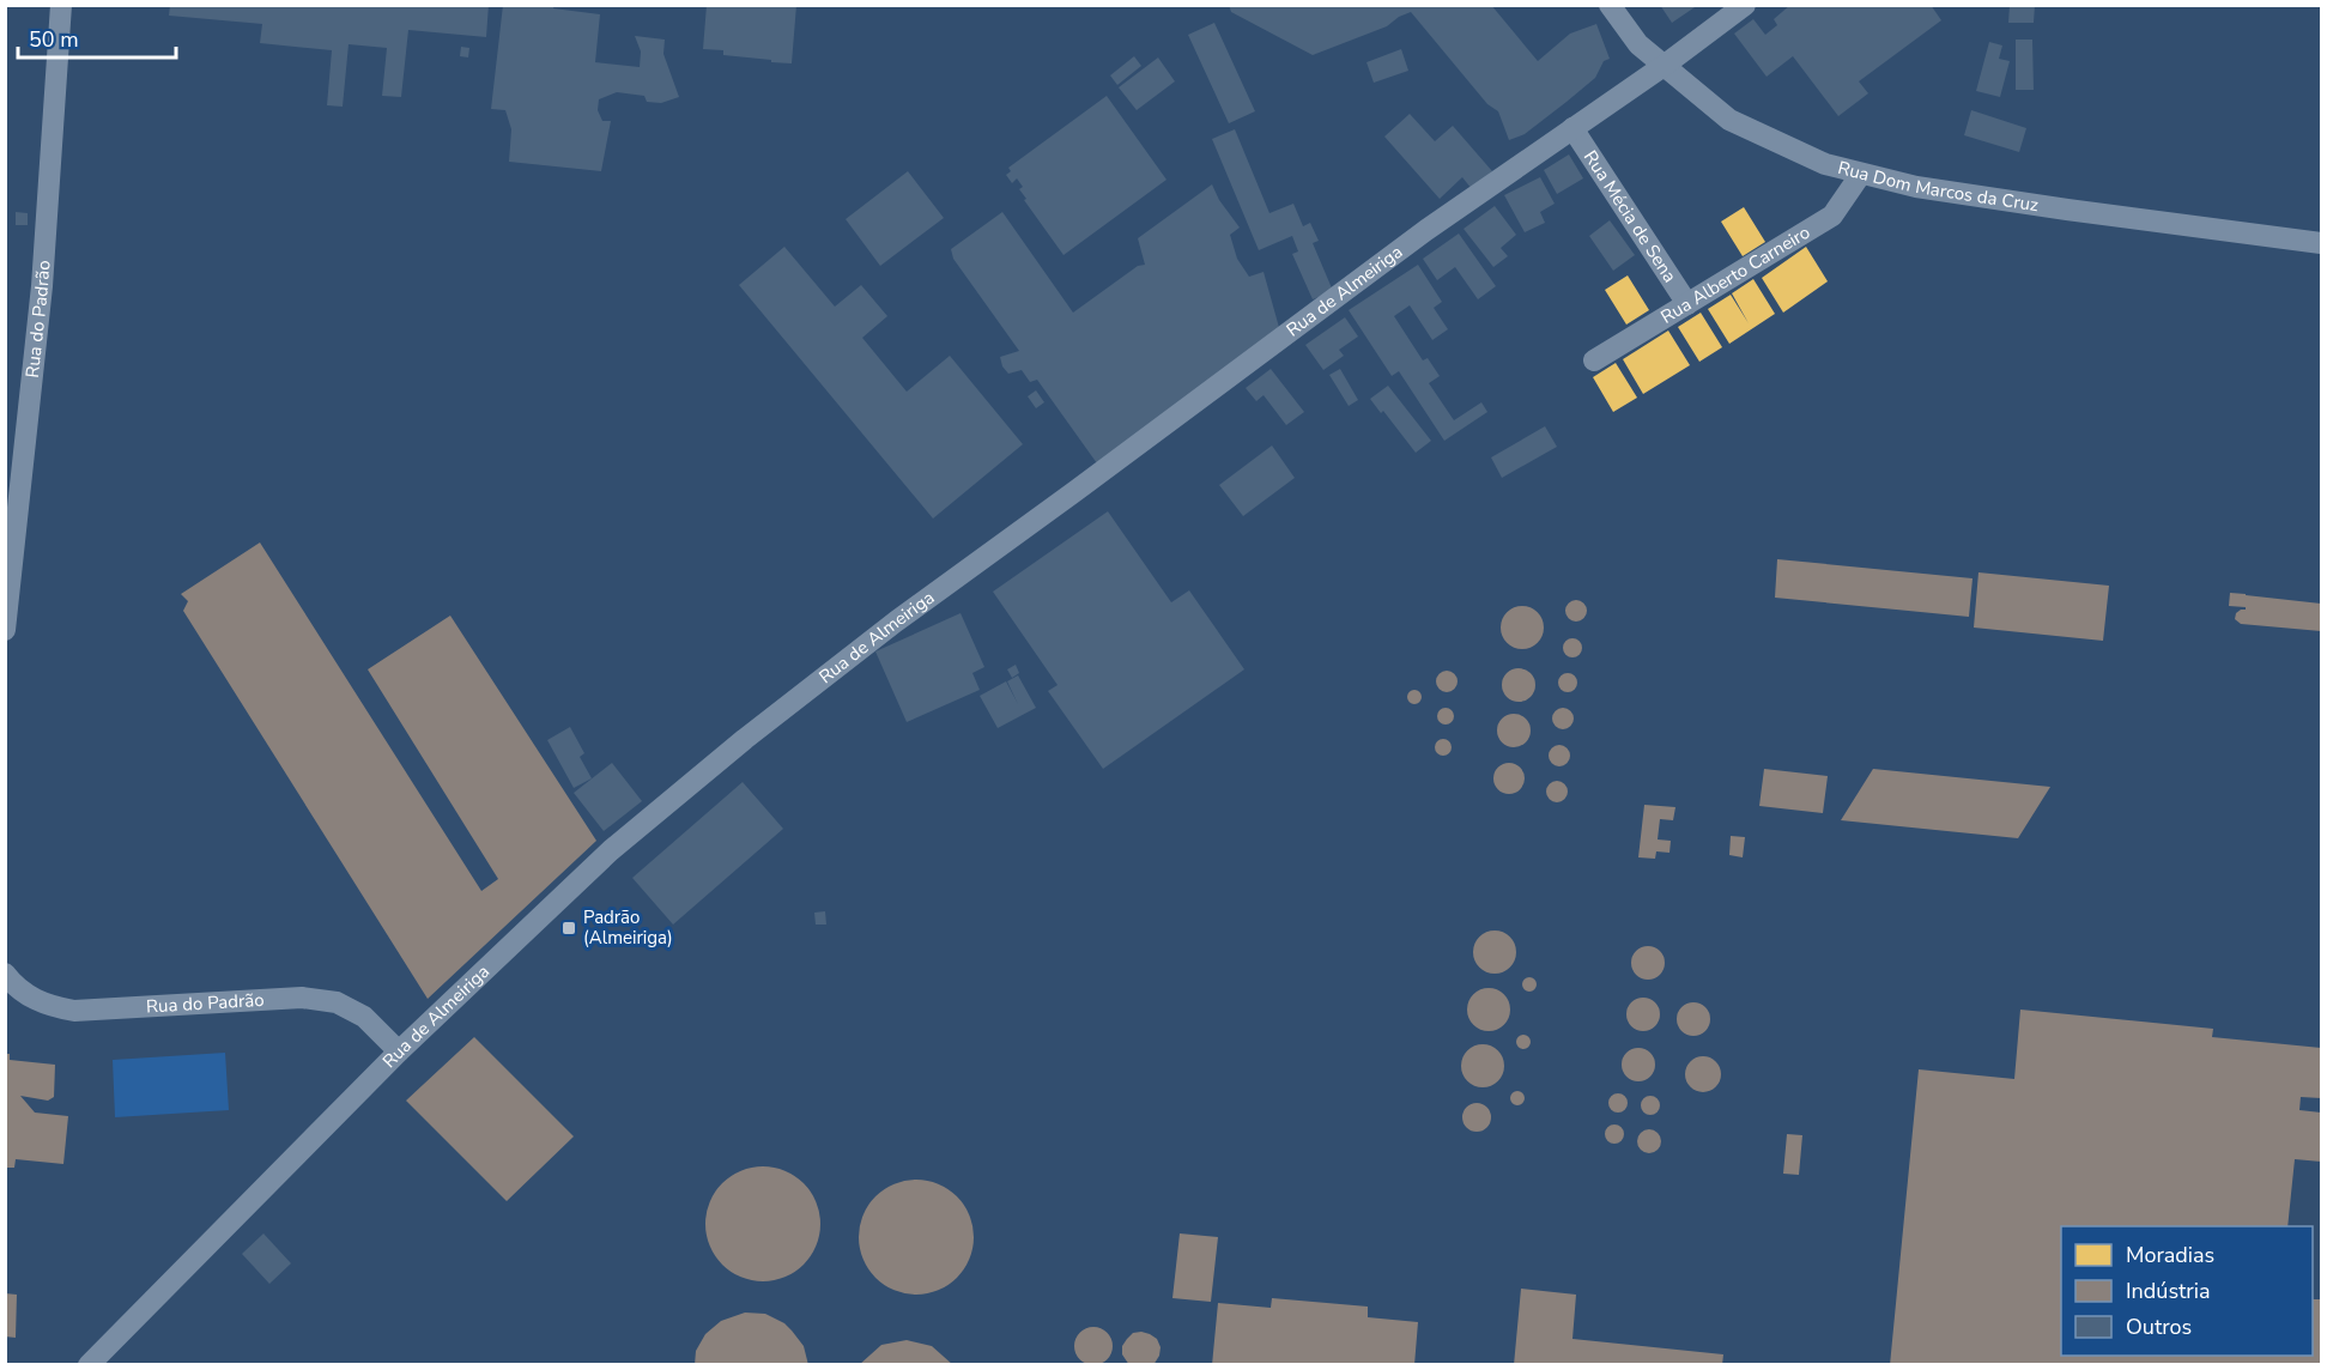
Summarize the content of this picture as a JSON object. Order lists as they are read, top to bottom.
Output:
{
  "streets": {
    "street": [
      "Rua Dom Marcos da Cruz",
      "Rua Mécia de Sena",
      "Rua Alberto Carneiro",
      "Rua de Almeiriga",
      "Rua do Padrão"
    ]
  },
  "crossings": [
    ["Rua Dom Marcos da Cruz", "Rua Alberto Carneiro"],
    ["Rua Dom Marcos da Cruz", "Rua de Almeiriga"],
    ["Rua Mécia de Sena", "Rua Alberto Carneiro"],
    ["Rua Mécia de Sena", "Rua de Almeiriga"],
    ["Rua de Almeiriga", "Rua do Padrão"]
  ],
  "places": {
    "transit": ["Padrão (Almeiriga)"]
  },
  "legend": ["Moradias", "Indústria", "Outros"],
  "scale_bar": "50 m"
}
